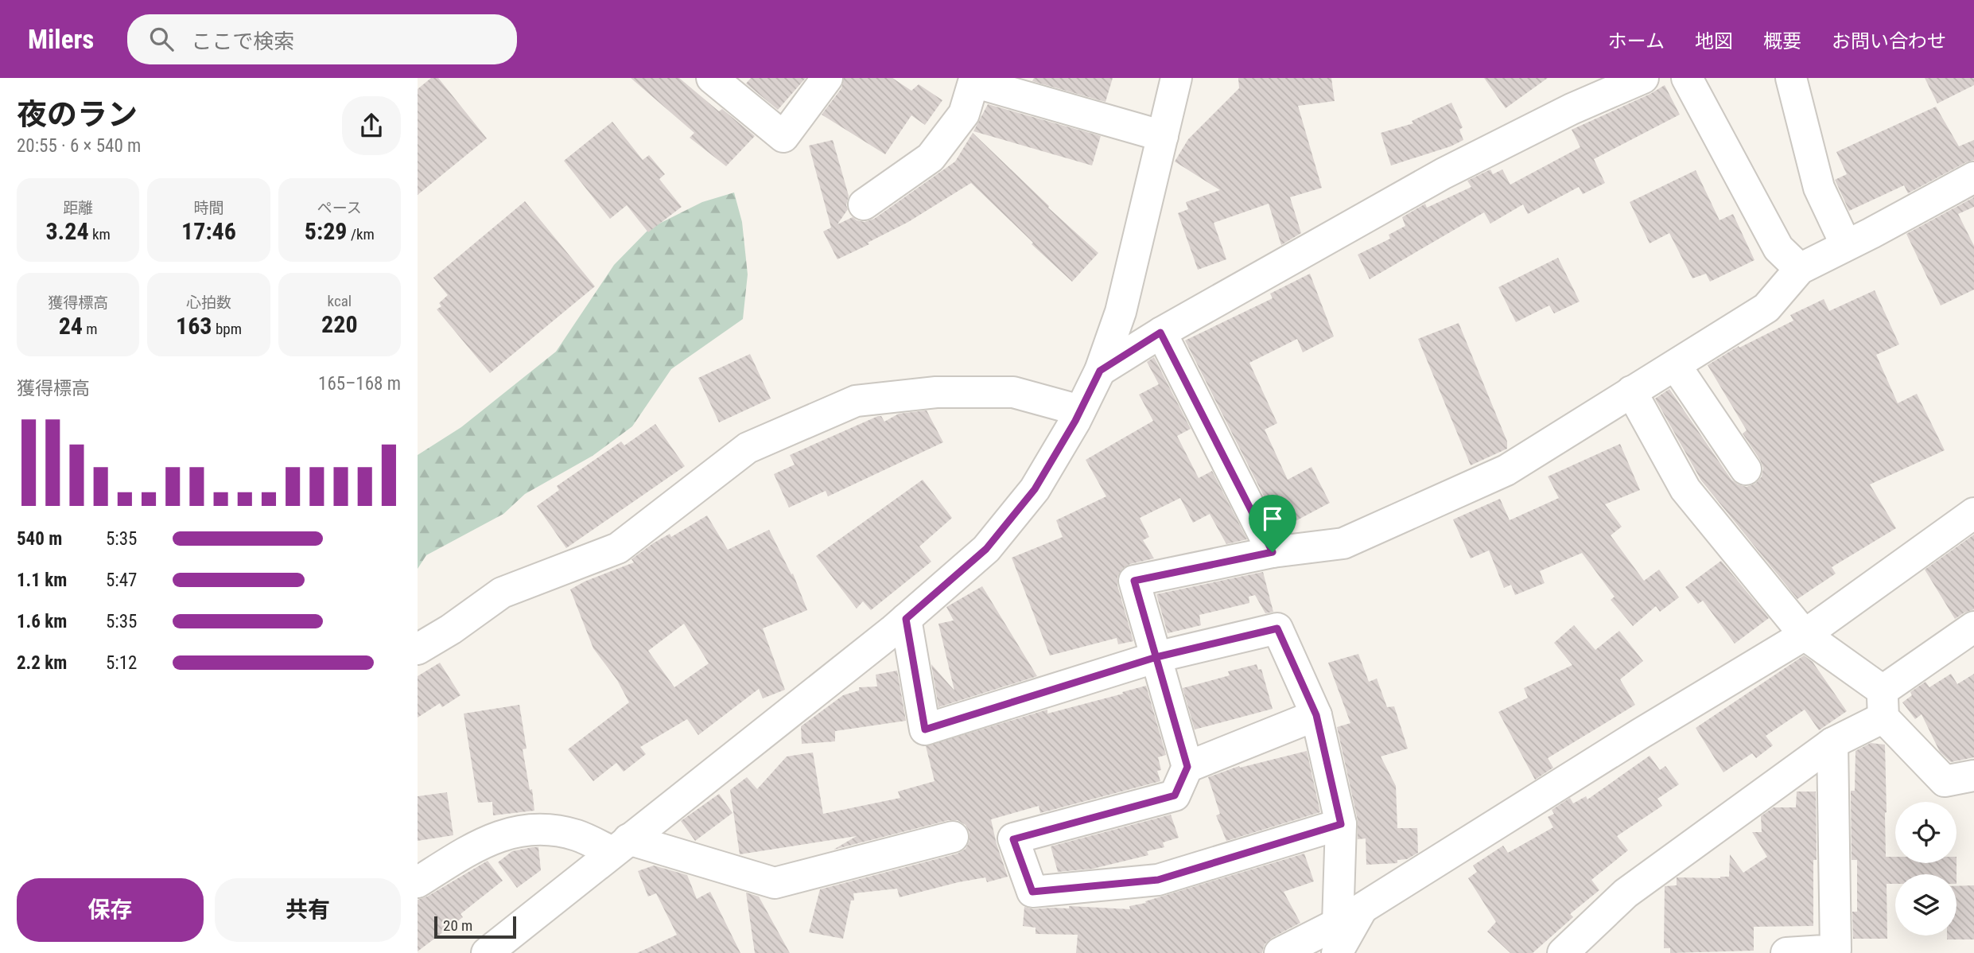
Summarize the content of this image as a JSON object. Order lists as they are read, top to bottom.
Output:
{
  "scale_bar": "20 m",
  "page": {
    "header": "Milers",
    "search": "ここで検索",
    "nav": [
      "ホーム",
      "地図",
      "概要",
      "お問い合わせ"
    ],
    "heading": ["夜のラン", "20:55 · 6 × 540 m"],
    "stats": [
      ["距離", "3.24 km"],
      ["時間", "17:46"],
      ["ペース", "5:29 /km"],
      ["獲得標高", "24 m"],
      ["心拍数", "163 bpm"],
      ["kcal", "220"]
    ],
    "chart": ["獲得標高", "165–168 m"],
    "list": [
      {
        "name": "540 m",
        "note": "5:35"
      },
      {
        "name": "1.1 km",
        "note": "5:47"
      },
      {
        "name": "1.6 km",
        "note": "5:35"
      },
      {
        "name": "2.2 km",
        "note": "5:12"
      }
    ],
    "buttons": ["保存", "共有"],
    "scale": "20 m"
  }
}
